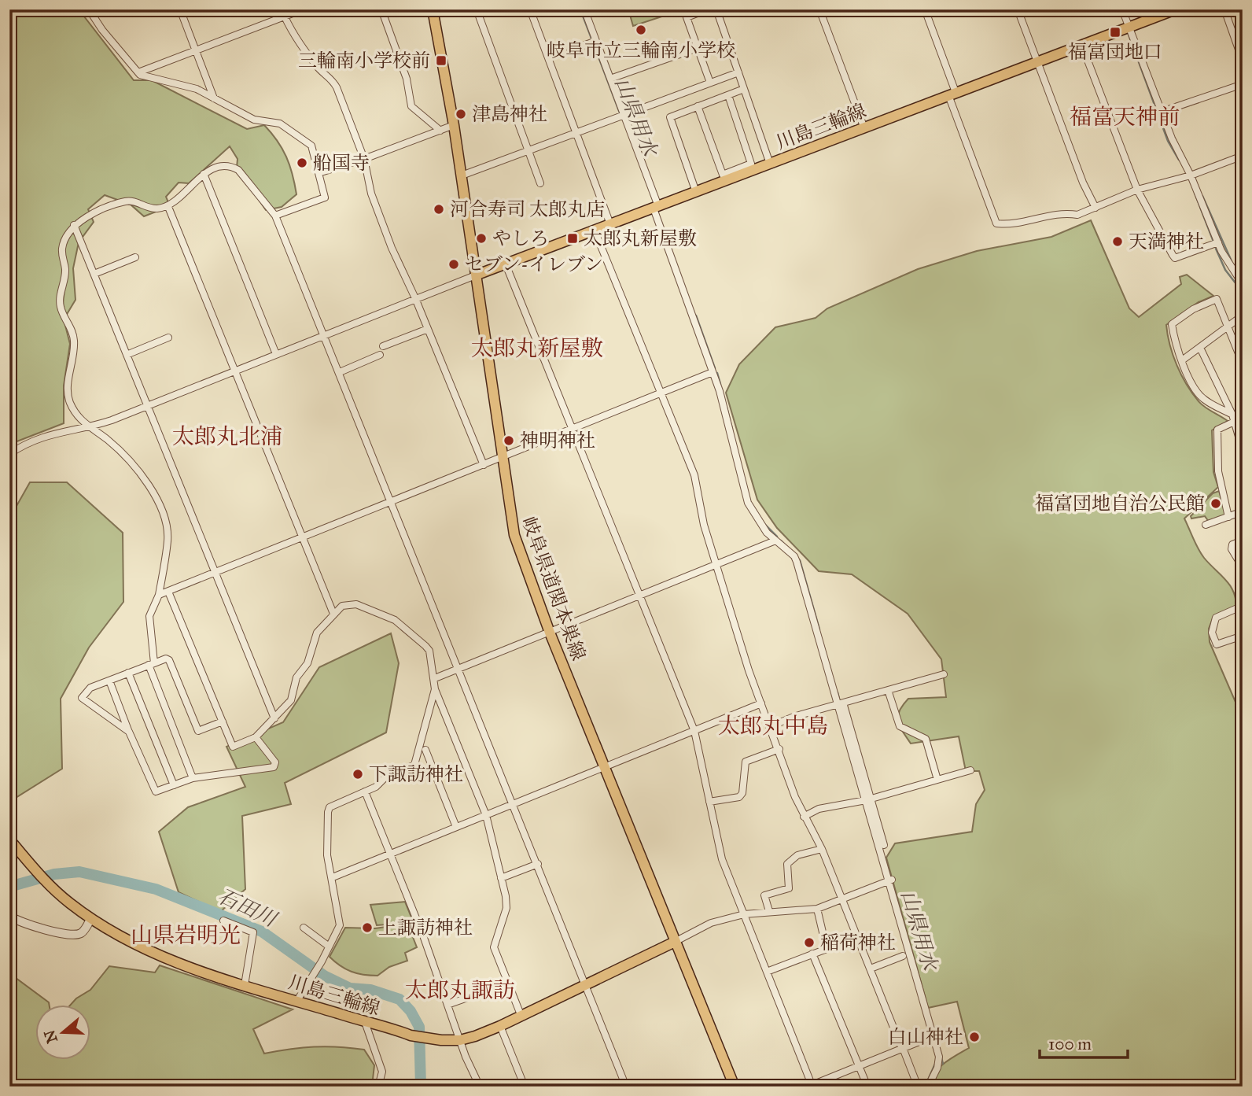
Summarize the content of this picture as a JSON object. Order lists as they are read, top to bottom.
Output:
{
  "streets": {
    "main road": ["川島三輪線", "岐阜県道関本巣線"]
  },
  "crossings": [
    ["川島三輪線", "岐阜県道関本巣線"]
  ],
  "districts": [
    "福富天神前",
    "太郎丸新屋敷",
    "太郎丸北浦",
    "太郎丸中島",
    "山県岩明光",
    "太郎丸諏訪"
  ],
  "water": ["山県用水", "石田川"],
  "places": {
    "other": [
      "岐阜市立三輪南小学校",
      "津島神社",
      "船国寺",
      "河合寿司 太郎丸店",
      "やしろ",
      "天満神社",
      "セブン-イレブン",
      "神明神社",
      "福富団地自治公民館",
      "下諏訪神社",
      "上諏訪神社",
      "稲荷神社",
      "白山神社"
    ],
    "transit": ["福富団地口", "三輪南小学校前", "太郎丸新屋敷"]
  },
  "scale_bar": "100 m",
  "north": "left"
}
